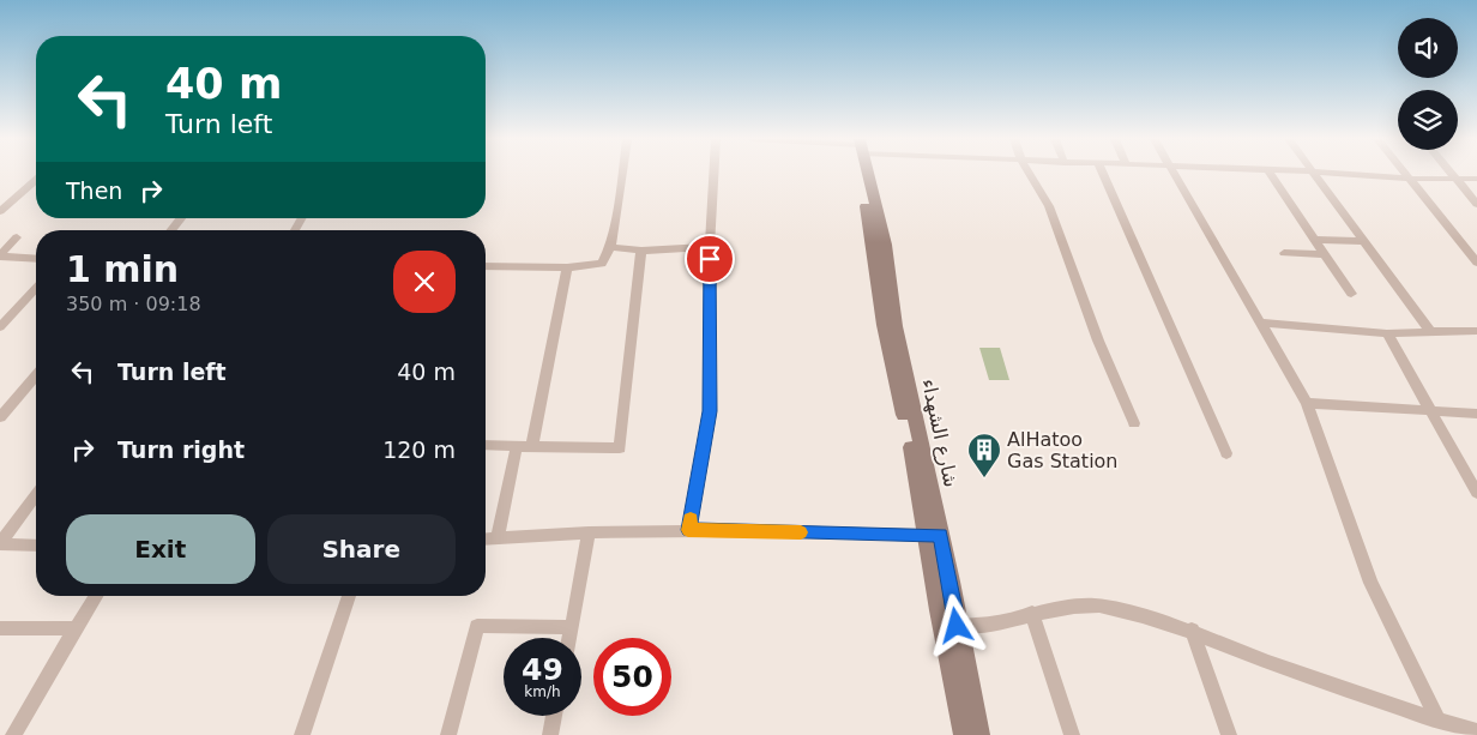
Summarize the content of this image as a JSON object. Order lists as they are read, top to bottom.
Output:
{
  "streets": {
    "main road": ["شارع الشهداء"]
  },
  "places": {
    "building": ["AlHatoo Gas Station"]
  },
  "page": {
    "turn": ["40 m", "Turn left"],
    "then": "Then",
    "heading": ["1 min", "350 m · 09:18"],
    "list": [
      {
        "name": "Turn left",
        "value": "40 m"
      },
      {
        "name": "Turn right",
        "value": "120 m"
      }
    ],
    "buttons": ["Exit", "Share"],
    "speed": "49 km/h",
    "limit": "50"
  }
}
